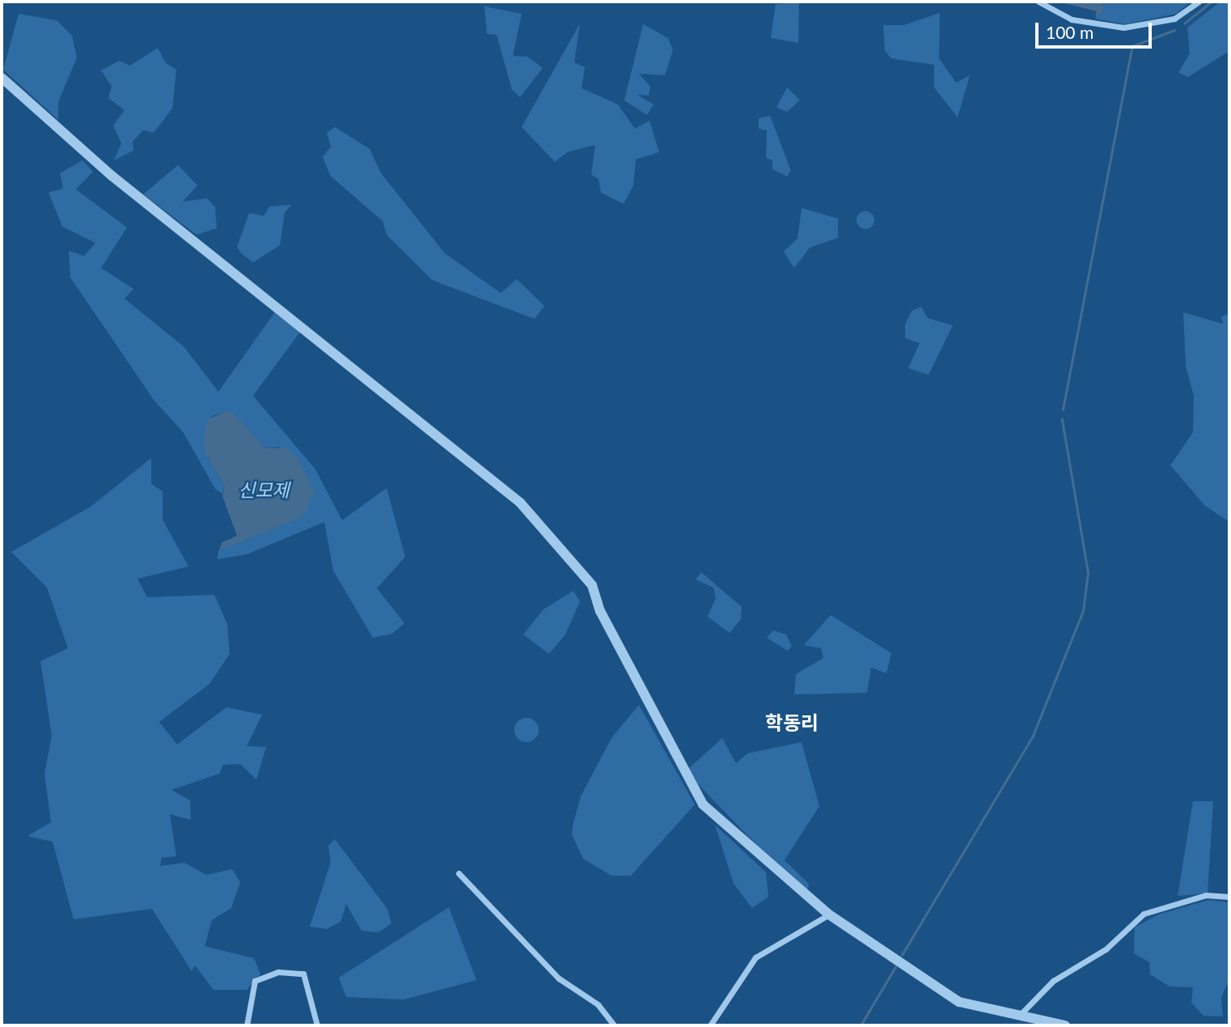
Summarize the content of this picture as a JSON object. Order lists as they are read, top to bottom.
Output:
{
  "districts": ["학동리"],
  "water": ["신모제"],
  "scale_bar": "100 m"
}
